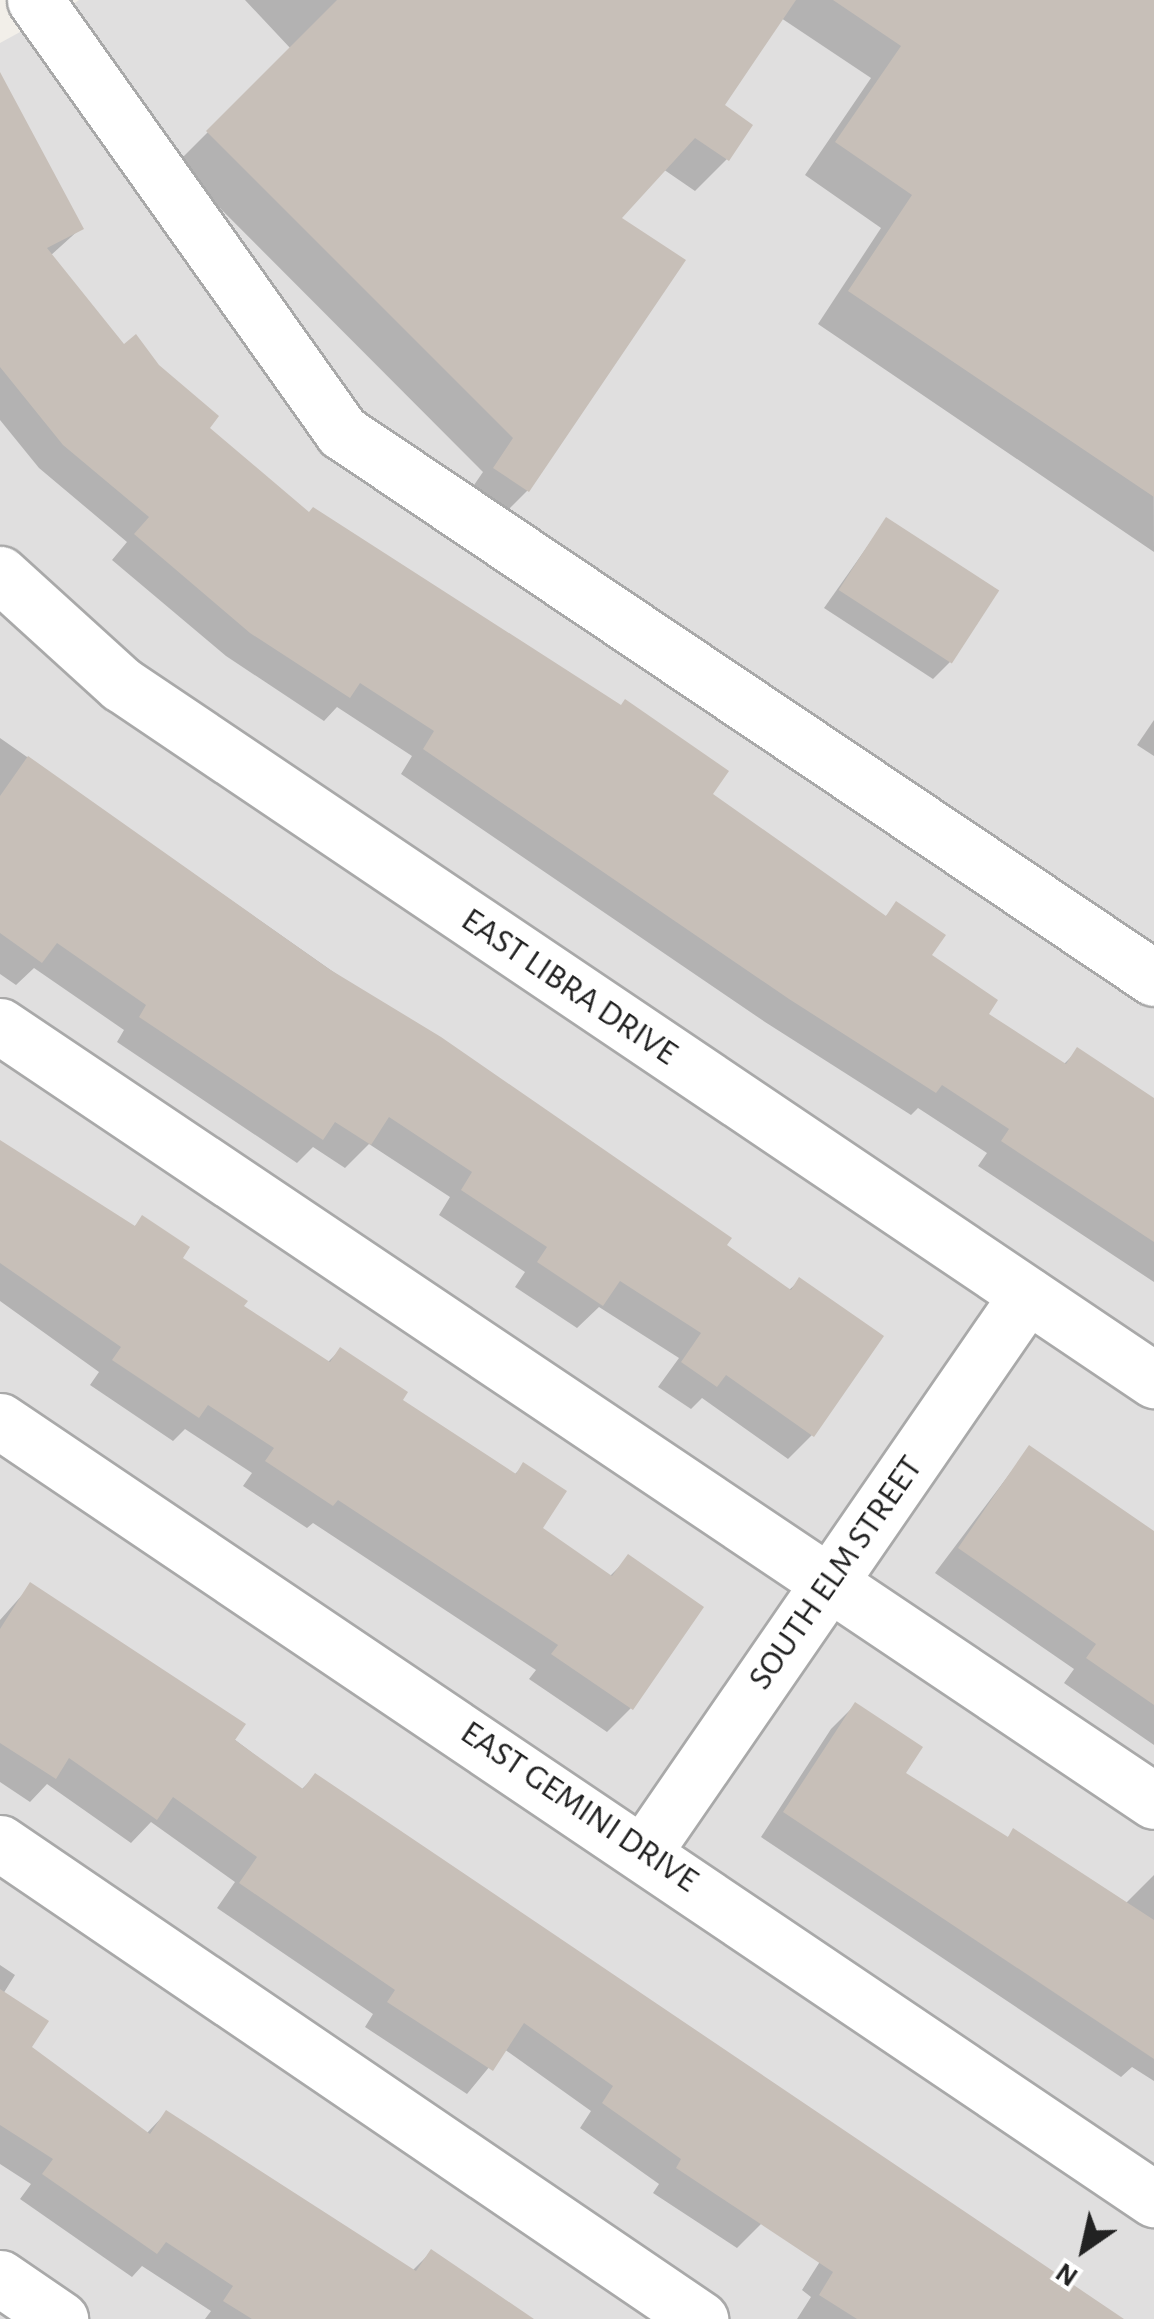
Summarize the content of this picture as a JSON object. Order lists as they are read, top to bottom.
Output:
{
  "streets": {
    "street": ["EAST LIBRA DRIVE", "SOUTH ELM STREET", "EAST GEMINI DRIVE"]
  },
  "crossings": [
    ["EAST LIBRA DRIVE", "SOUTH ELM STREET"],
    ["SOUTH ELM STREET", "EAST GEMINI DRIVE"]
  ],
  "north": "bottom left"
}
